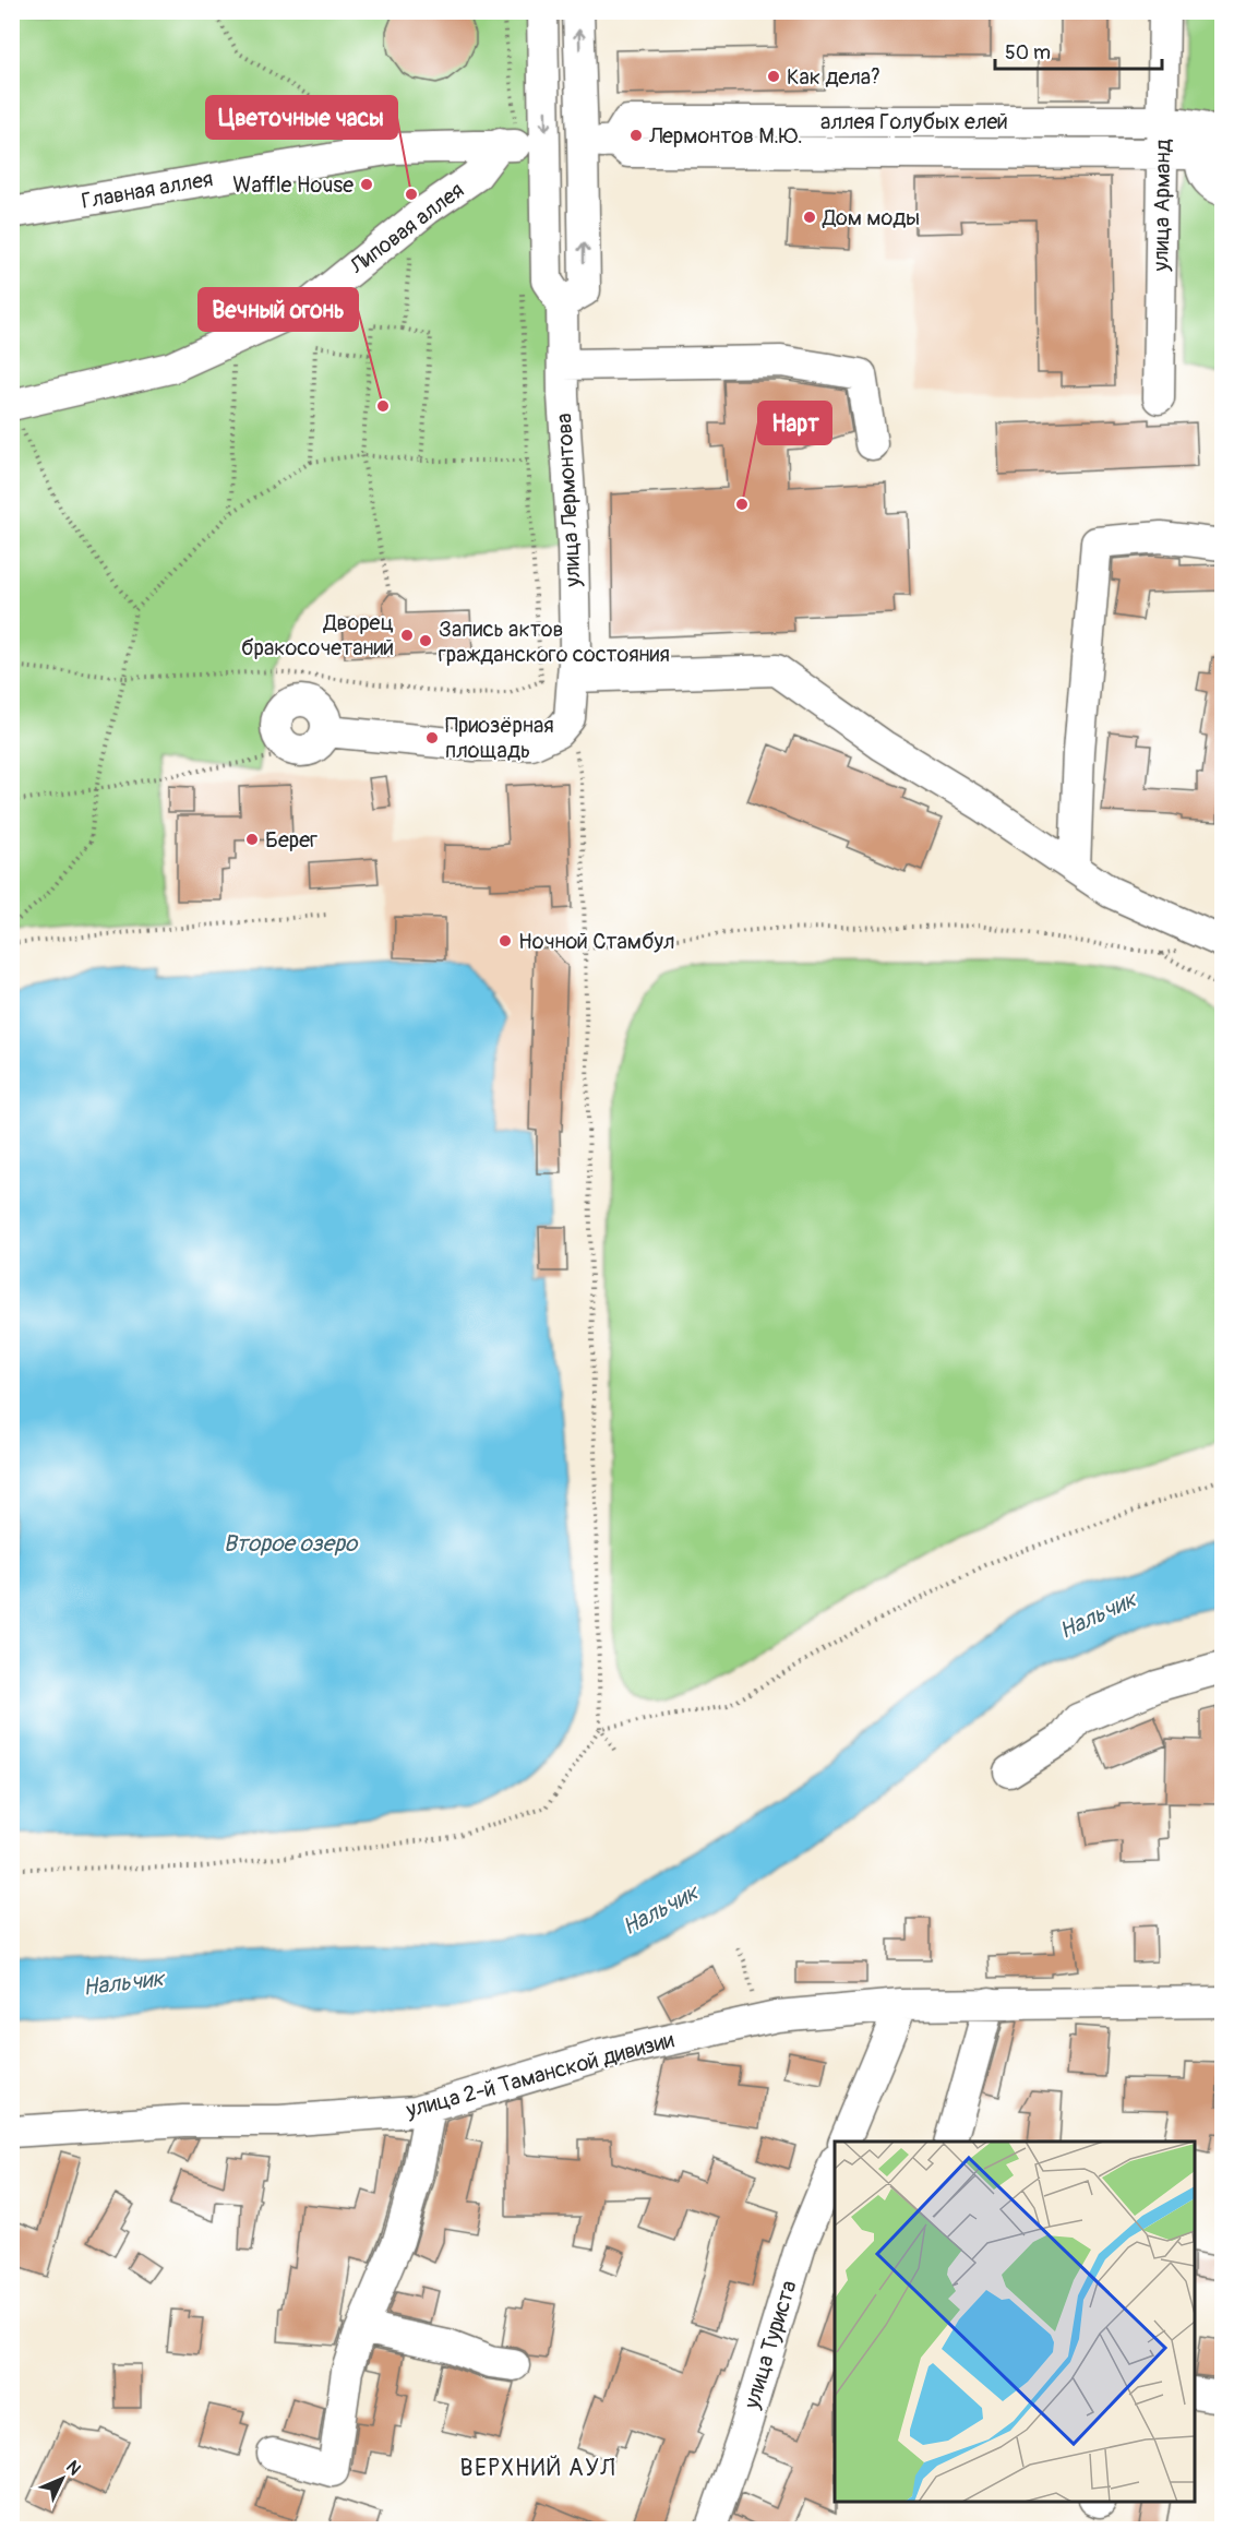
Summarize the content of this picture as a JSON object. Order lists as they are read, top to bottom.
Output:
{
  "streets": {
    "street": [
      "аллея Голубых елей",
      "Главная аллея",
      "улица Арманд",
      "Липовая аллея",
      "улица Лермонтова",
      "улица 2-й Таманской дивизии",
      "улица Туриста"
    ]
  },
  "crossings": [
    ["аллея Голубых елей", "улица Арманд"],
    ["Главная аллея", "Липовая аллея"]
  ],
  "districts": ["ВЕРХНИЙ АУЛ"],
  "water": ["Второе озеро", "Нальчик"],
  "places": [
    "Как дела?",
    "Лермонтов М.Ю.",
    "Waffle House",
    "Цветочные часы",
    "Дом моды",
    "Вечный огонь",
    "Нарт",
    "Дворец бракосочетаний",
    "Запись актов гражданского состояния",
    "Приозёрная площадь",
    "Берег",
    "Ночной Стамбул"
  ],
  "scale_bar": "50 m",
  "north": "top right"
}
